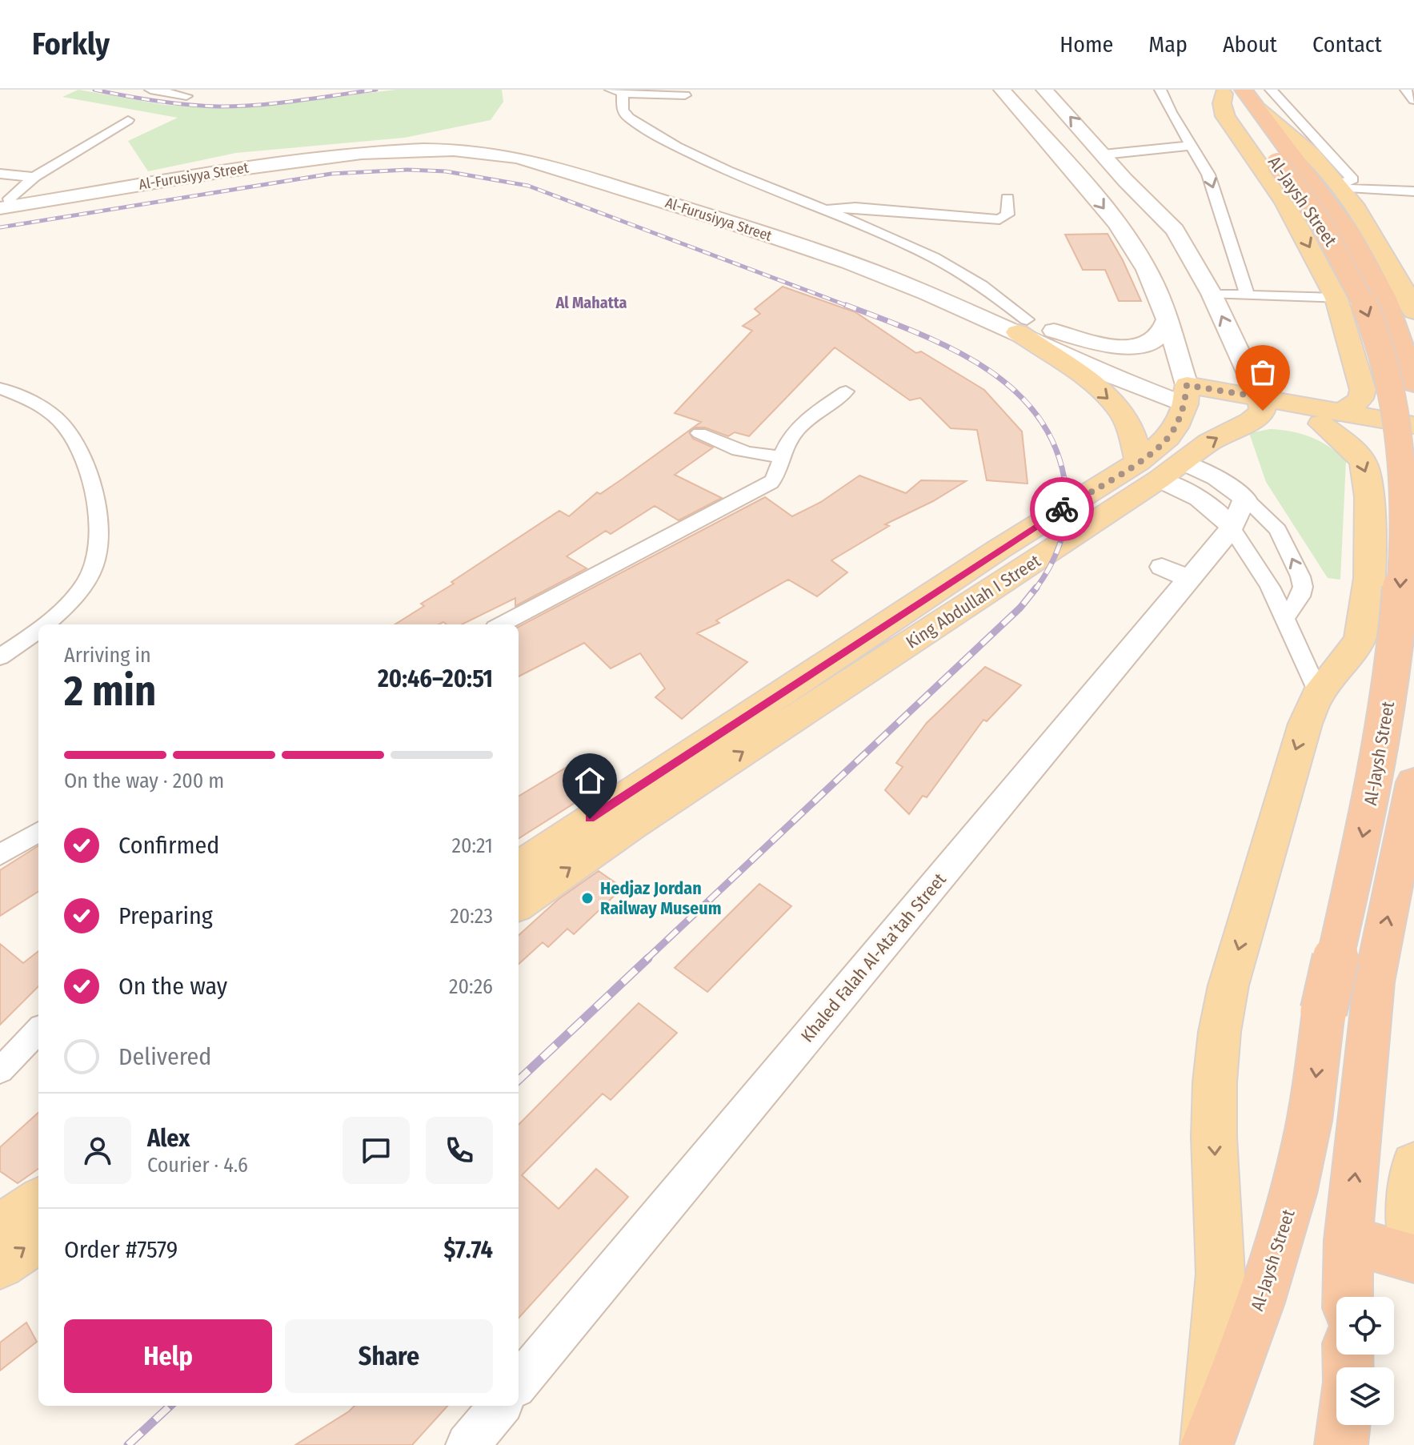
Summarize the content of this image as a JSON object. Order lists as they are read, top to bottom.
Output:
{
  "streets": {
    "highway": ["Al-Jaysh Street"],
    "main road": ["Al-Furusiyya Street", "King Abdullah I Street"],
    "street": ["Khaled Falah Al-Ata’tah Street"]
  },
  "crossings": [
    ["Al-Furusiyya Street", "King Abdullah I Street"]
  ],
  "districts": ["Al Mahatta"],
  "places": ["Hedjaz Jordan Railway Museum"],
  "page": {
    "header": "Forkly",
    "nav": [
      "Home",
      "Map",
      "About",
      "Contact"
    ],
    "heading": ["2 min", "Arriving in", "20:46–20:51"],
    "panel": [
      "Alex",
      "Courier · 4.6",
      "Order #7579",
      "$7.74"
    ],
    "bar": "On the way · 200 m",
    "list": [
      ["Confirmed", "20:21"],
      ["Preparing", "20:23"],
      ["On the way", "20:26"],
      "Delivered"
    ],
    "buttons": ["Help", "Share"]
  }
}
